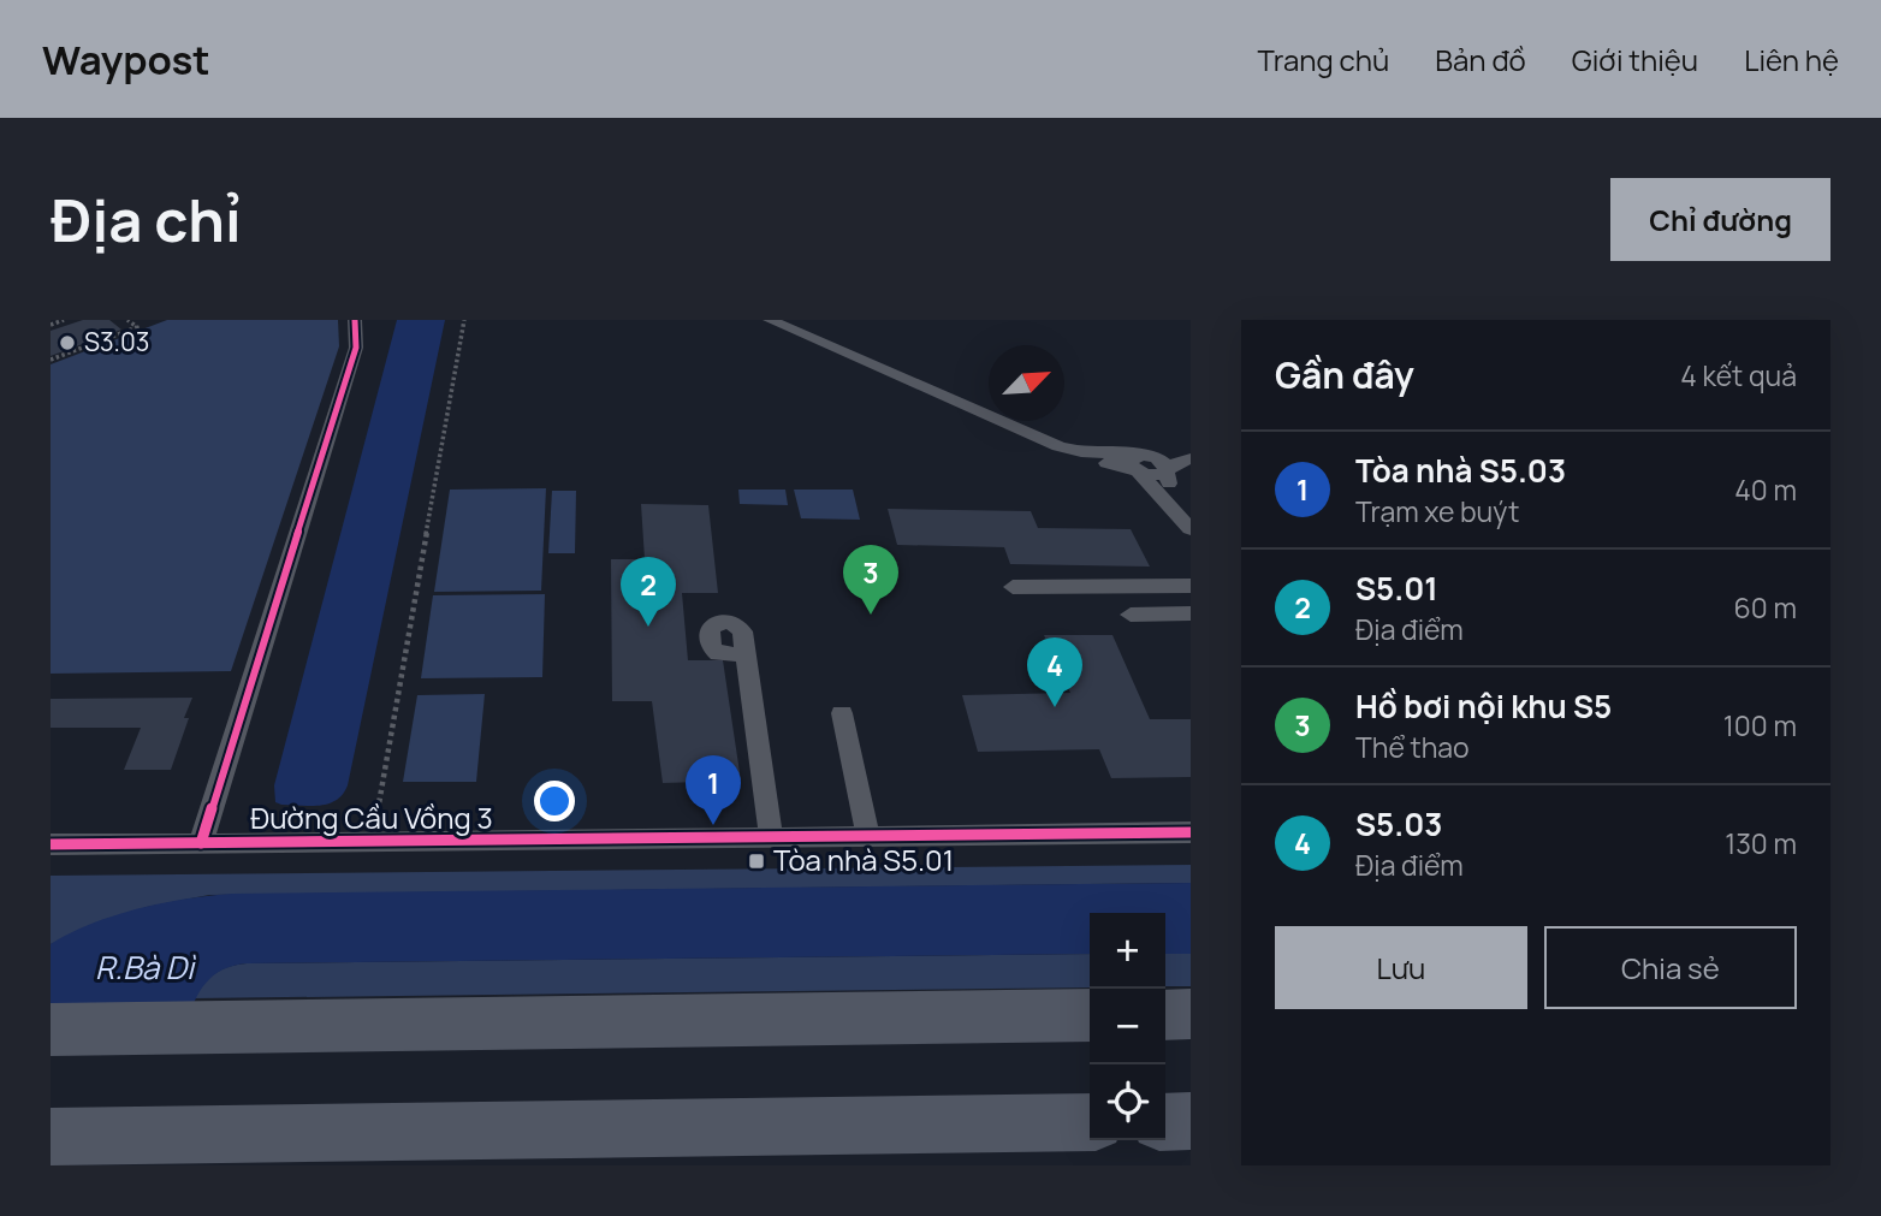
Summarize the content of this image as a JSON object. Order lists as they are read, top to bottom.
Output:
{
  "streets": {
    "street": ["Đường Cầu Vồng 3"]
  },
  "water": ["R.Bà Dì"],
  "places": {
    "other": ["S3.03"],
    "transit": ["Tòa nhà S5.01"]
  },
  "north": "top right",
  "page": {
    "header": "Waypost",
    "nav": [
      "Trang chủ",
      "Bản đồ",
      "Giới thiệu",
      "Liên hệ"
    ],
    "buttons": [
      "Chỉ đường",
      ["Lưu", "Chia sẻ"]
    ],
    "title": "Địa chỉ",
    "heading": ["Gần đây", "4 kết quả"],
    "list": [
      {
        "mark": "1",
        "name": "Tòa nhà S5.03",
        "note": "Trạm xe buýt",
        "value": "40 m"
      },
      {
        "mark": "2",
        "name": "S5.01",
        "note": "Địa điểm",
        "value": "60 m"
      },
      {
        "mark": "3",
        "name": "Hồ bơi nội khu S5",
        "note": "Thể thao",
        "value": "100 m"
      },
      {
        "mark": "4",
        "name": "S5.03",
        "note": "Địa điểm",
        "value": "130 m"
      }
    ],
    "pins": [
      "3",
      "2",
      "4",
      "1"
    ],
    "map_buttons": ["+", "−"]
  }
}
